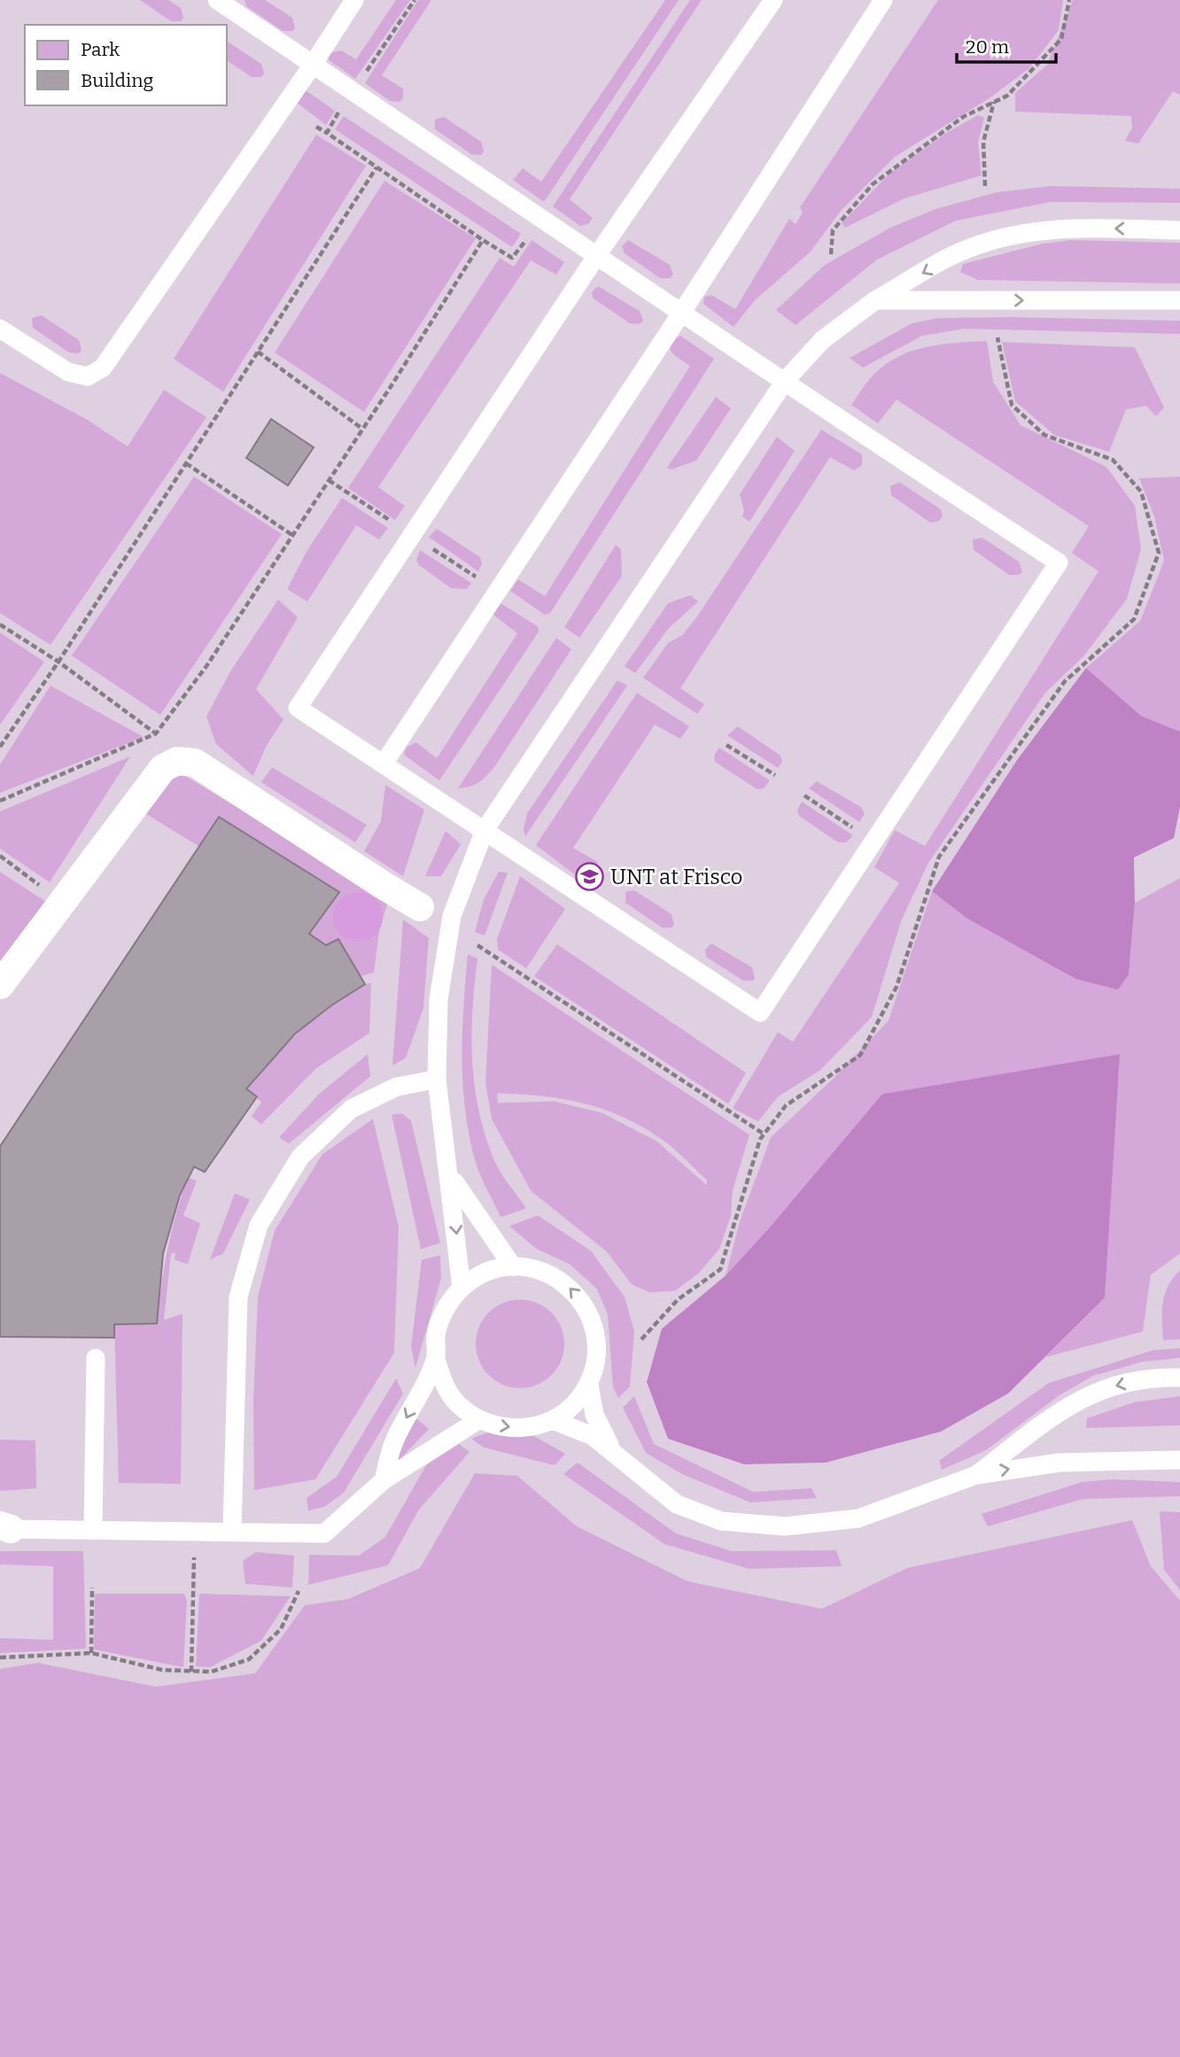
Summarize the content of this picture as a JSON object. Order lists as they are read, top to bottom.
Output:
{
  "places": {
    "school or university": ["UNT at Frisco"]
  },
  "legend": ["Park", "Building"],
  "scale_bar": "20 m"
}
